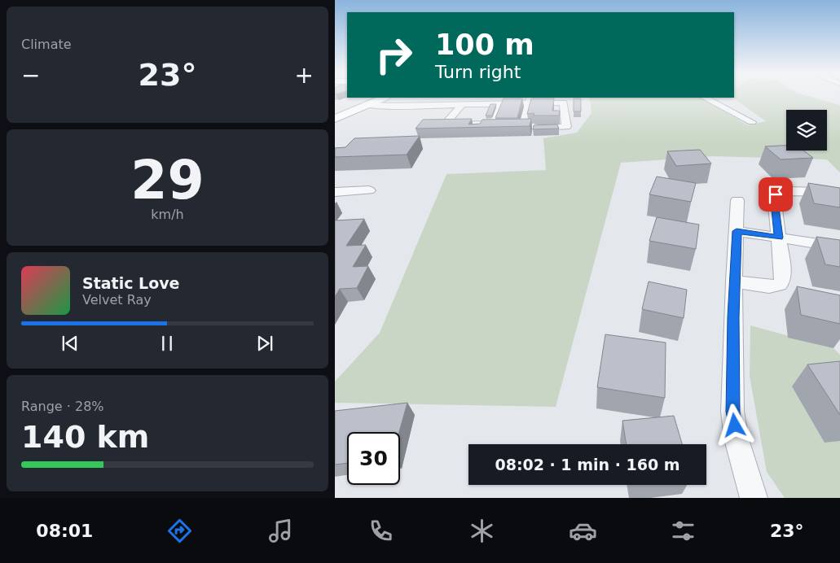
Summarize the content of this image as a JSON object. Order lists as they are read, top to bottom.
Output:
{
  "page": {
    "tile": [
      "Climate",
      ["29", "km/h"],
      ["Range · 28%", "140 km"]
    ],
    "turn": ["100 m", "Turn right"],
    "heat": ["−", "23°", "+"],
    "song": ["Static Love", "Velvet Ray"],
    "limit": "30",
    "trip": "08:02 · 1 min · 160 m",
    "tabs": ["08:01", "23°"]
  }
}
